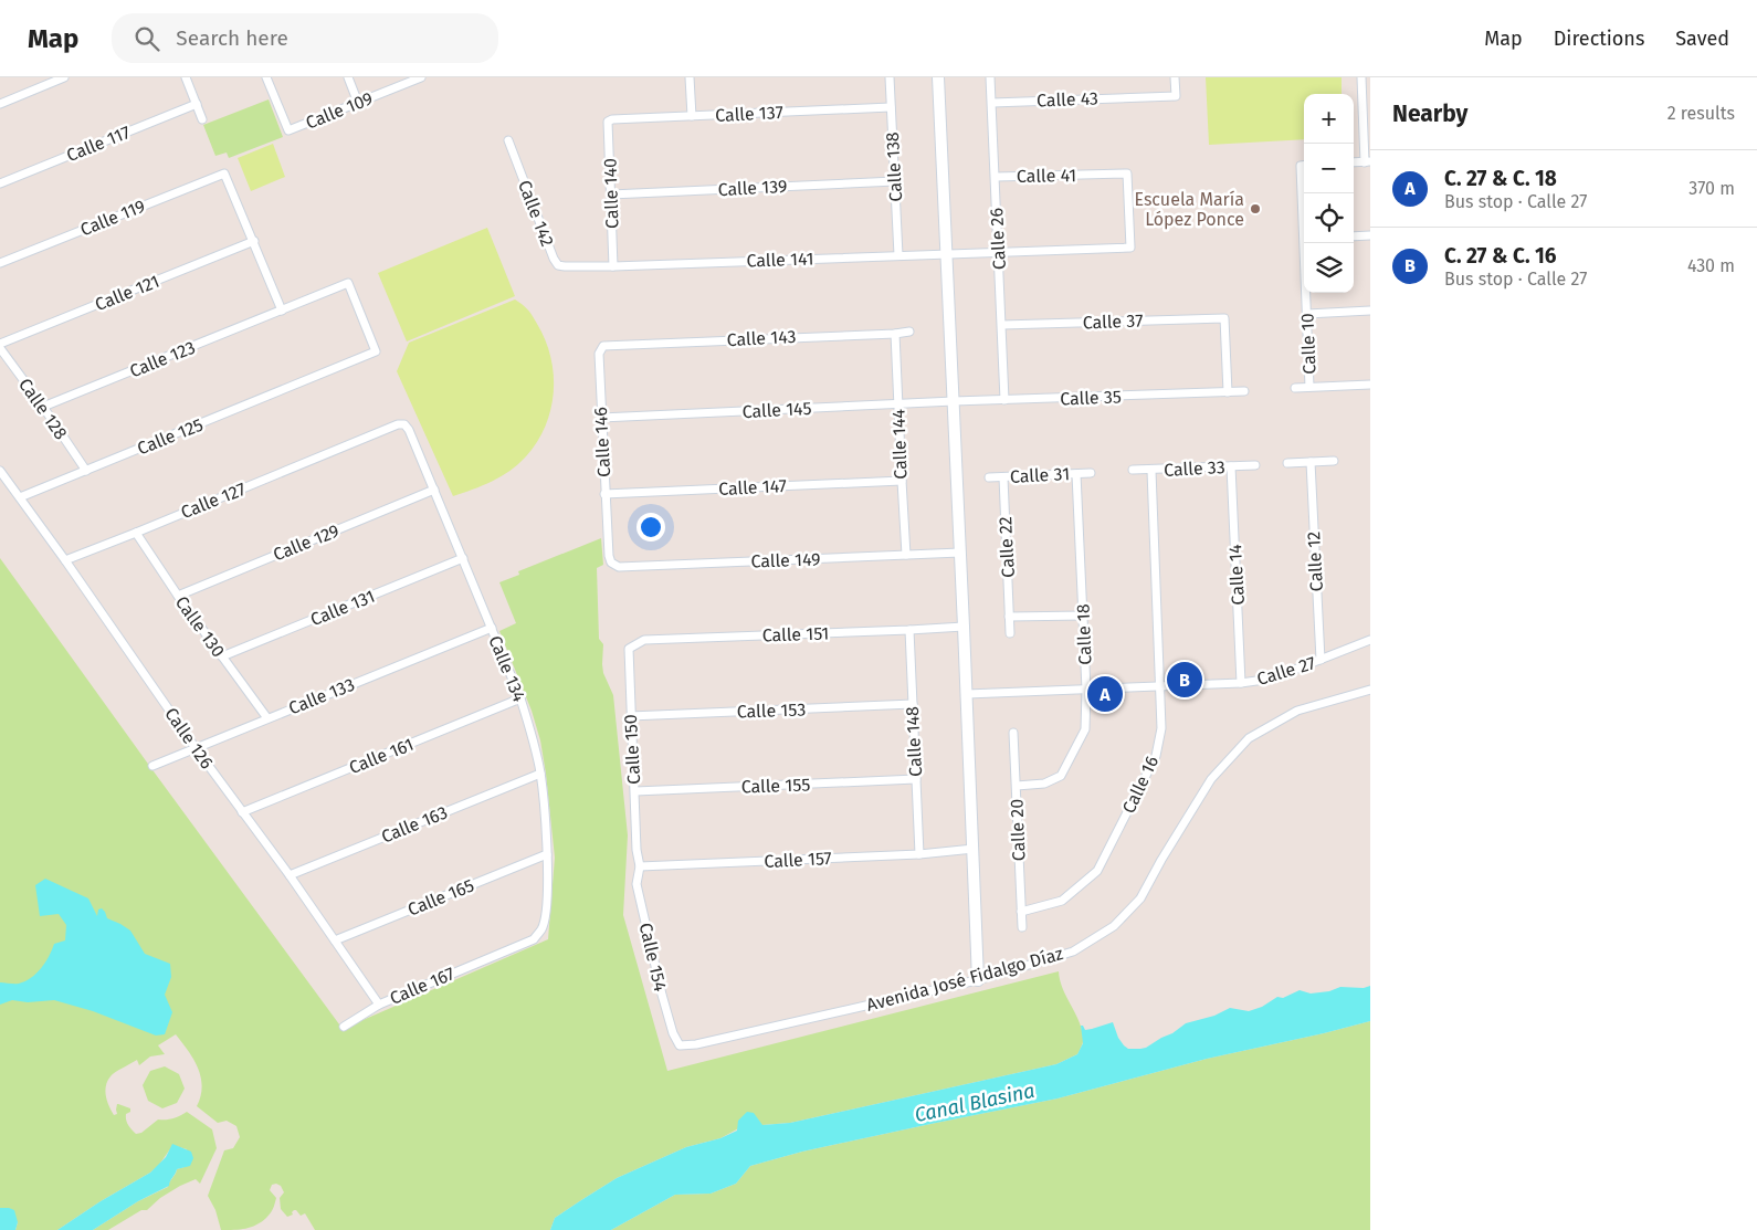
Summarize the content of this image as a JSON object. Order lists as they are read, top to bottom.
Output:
{
  "streets": {
    "street": [
      "Calle 43",
      "Calle 109",
      "Calle 137",
      "Calle 117",
      "Calle 138",
      "Calle 41",
      "Calle 139",
      "Calle 140",
      "Calle 142",
      "Calle 119",
      "Calle 26",
      "Calle 141",
      "Calle 121",
      "Calle 37",
      "Calle 143",
      "Calle 10",
      "Calle 123",
      "Calle 35",
      "Calle 128",
      "Calle 145",
      "Calle 125",
      "Calle 146",
      "Calle 144",
      "Calle 33",
      "Calle 31",
      "Calle 147",
      "Calle 127",
      "Calle 129",
      "Calle 22",
      "Calle 149",
      "Calle 12",
      "Calle 14",
      "Calle 131",
      "Calle 130",
      "Calle 151",
      "Calle 18",
      "Calle 134",
      "Calle 27",
      "Calle 133",
      "Calle 153",
      "Calle 126",
      "Calle 148",
      "Calle 150",
      "Calle 161",
      "Calle 16",
      "Calle 155",
      "Calle 163",
      "Calle 20",
      "Calle 157",
      "Calle 165",
      "Calle 154",
      "Avenida José Fidalgo Díaz",
      "Calle 167"
    ]
  },
  "crossings": [
    ["Calle 43", "Calle 26"],
    ["Calle 137", "Calle 138"],
    ["Calle 137", "Calle 140"],
    ["Calle 138", "Calle 139"],
    ["Calle 138", "Calle 141"],
    ["Calle 41", "Calle 26"],
    ["Calle 41", "Calle 141"],
    ["Calle 139", "Calle 140"],
    ["Calle 140", "Calle 142"],
    ["Calle 140", "Calle 141"],
    ["Calle 142", "Calle 141"],
    ["Calle 119", "Calle 121"],
    ["Calle 26", "Calle 141"],
    ["Calle 26", "Calle 37"],
    ["Calle 26", "Calle 35"],
    ["Calle 121", "Calle 128"],
    ["Calle 37", "Calle 35"],
    ["Calle 143", "Calle 146"],
    ["Calle 143", "Calle 144"],
    ["Calle 123", "Calle 128"],
    ["Calle 123", "Calle 125"],
    ["Calle 35", "Calle 145"],
    ["Calle 128", "Calle 125"],
    ["Calle 145", "Calle 146"],
    ["Calle 145", "Calle 144"],
    ["Calle 125", "Calle 126"],
    ["Calle 146", "Calle 147"],
    ["Calle 146", "Calle 149"],
    ["Calle 144", "Calle 147"],
    ["Calle 144", "Calle 149"],
    ["Calle 33", "Calle 14"],
    ["Calle 33", "Calle 16"],
    ["Calle 31", "Calle 22"],
    ["Calle 31", "Calle 18"],
    ["Calle 127", "Calle 130"],
    ["Calle 127", "Calle 134"],
    ["Calle 127", "Calle 126"],
    ["Calle 129", "Calle 130"],
    ["Calle 129", "Calle 134"],
    ["Calle 12", "Calle 27"],
    ["Calle 14", "Calle 27"],
    ["Calle 131", "Calle 130"],
    ["Calle 131", "Calle 134"],
    ["Calle 130", "Calle 133"],
    ["Calle 151", "Calle 148"],
    ["Calle 151", "Calle 150"],
    ["Calle 18", "Calle 27"],
    ["Calle 18", "Calle 20"],
    ["Calle 134", "Calle 133"],
    ["Calle 134", "Calle 161"],
    ["Calle 134", "Calle 163"],
    ["Calle 134", "Calle 165"],
    ["Calle 134", "Calle 167"],
    ["Calle 27", "Calle 16"],
    ["Calle 133", "Calle 126"],
    ["Calle 153", "Calle 148"],
    ["Calle 153", "Calle 150"],
    ["Calle 126", "Calle 161"],
    ["Calle 126", "Calle 163"],
    ["Calle 126", "Calle 165"],
    ["Calle 126", "Calle 167"],
    ["Calle 148", "Calle 155"],
    ["Calle 148", "Calle 157"],
    ["Calle 150", "Calle 155"],
    ["Calle 150", "Calle 157"],
    ["Calle 150", "Calle 154"],
    ["Calle 16", "Calle 20"],
    ["Calle 157", "Calle 154"],
    ["Calle 154", "Avenida José Fidalgo Díaz"]
  ],
  "water": ["Canal Blasina"],
  "places": ["Escuela María López Ponce"],
  "page": {
    "header": "Map",
    "search": "Search here",
    "nav": ["Map", "Directions", "Saved"],
    "heading": ["Nearby", "2 results"],
    "map_buttons": ["+", "−"],
    "list": [
      {
        "mark": "A",
        "name": "C. 27 & C. 18",
        "note": "Bus stop · Calle 27",
        "value": "370 m"
      },
      {
        "mark": "B",
        "name": "C. 27 & C. 16",
        "note": "Bus stop · Calle 27",
        "value": "430 m"
      }
    ],
    "pins": ["B", "A"]
  }
}
